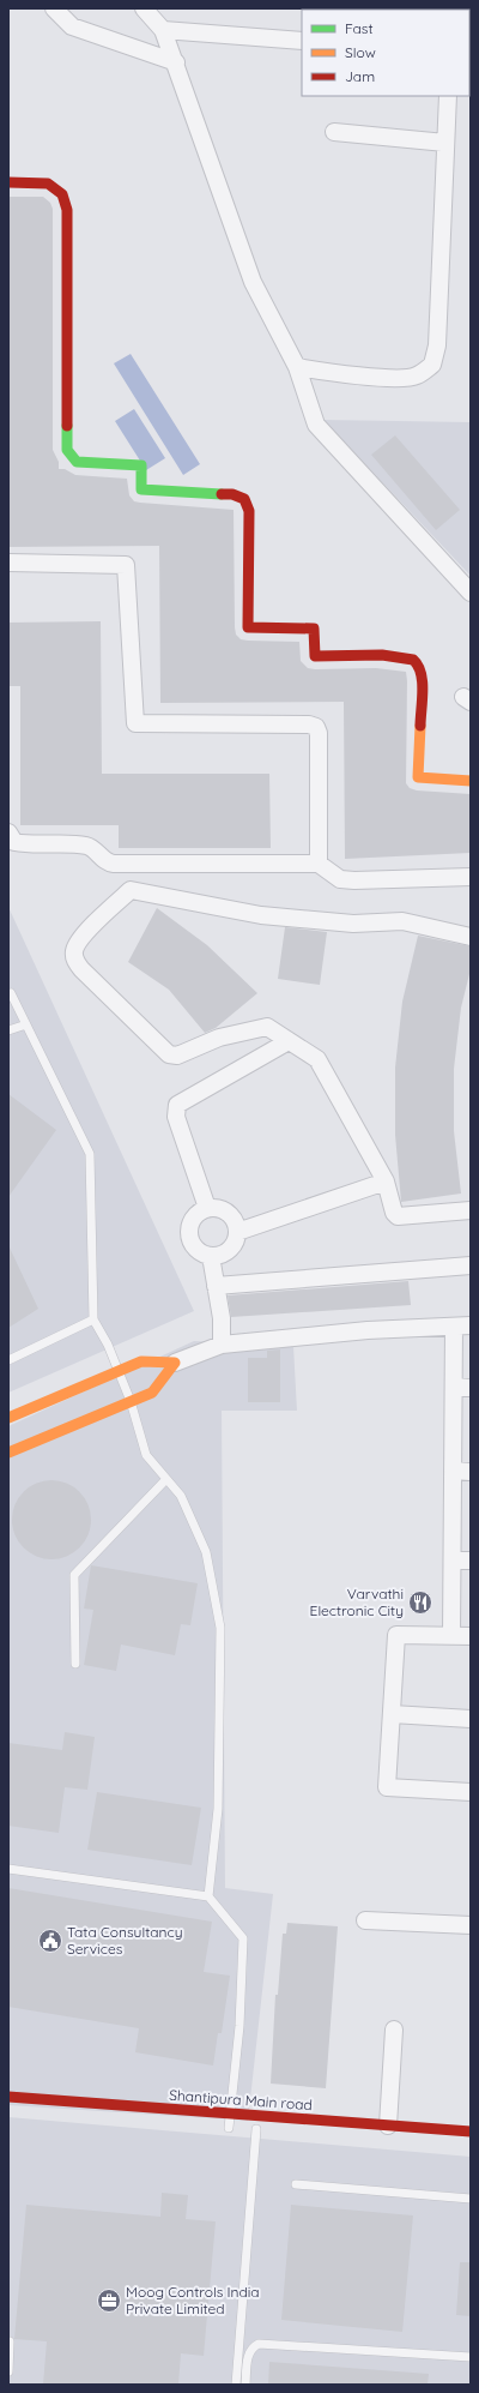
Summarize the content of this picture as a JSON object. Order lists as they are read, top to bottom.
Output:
{
  "streets": {
    "street": ["Shantipura Main road"]
  },
  "places": {
    "restaurant": ["Varvathi Electronic City"],
    "public building": ["Tata Consultancy Services"],
    "office": ["Moog Controls India Private Limited"]
  },
  "legend": ["Fast", "Slow", "Jam"]
}
